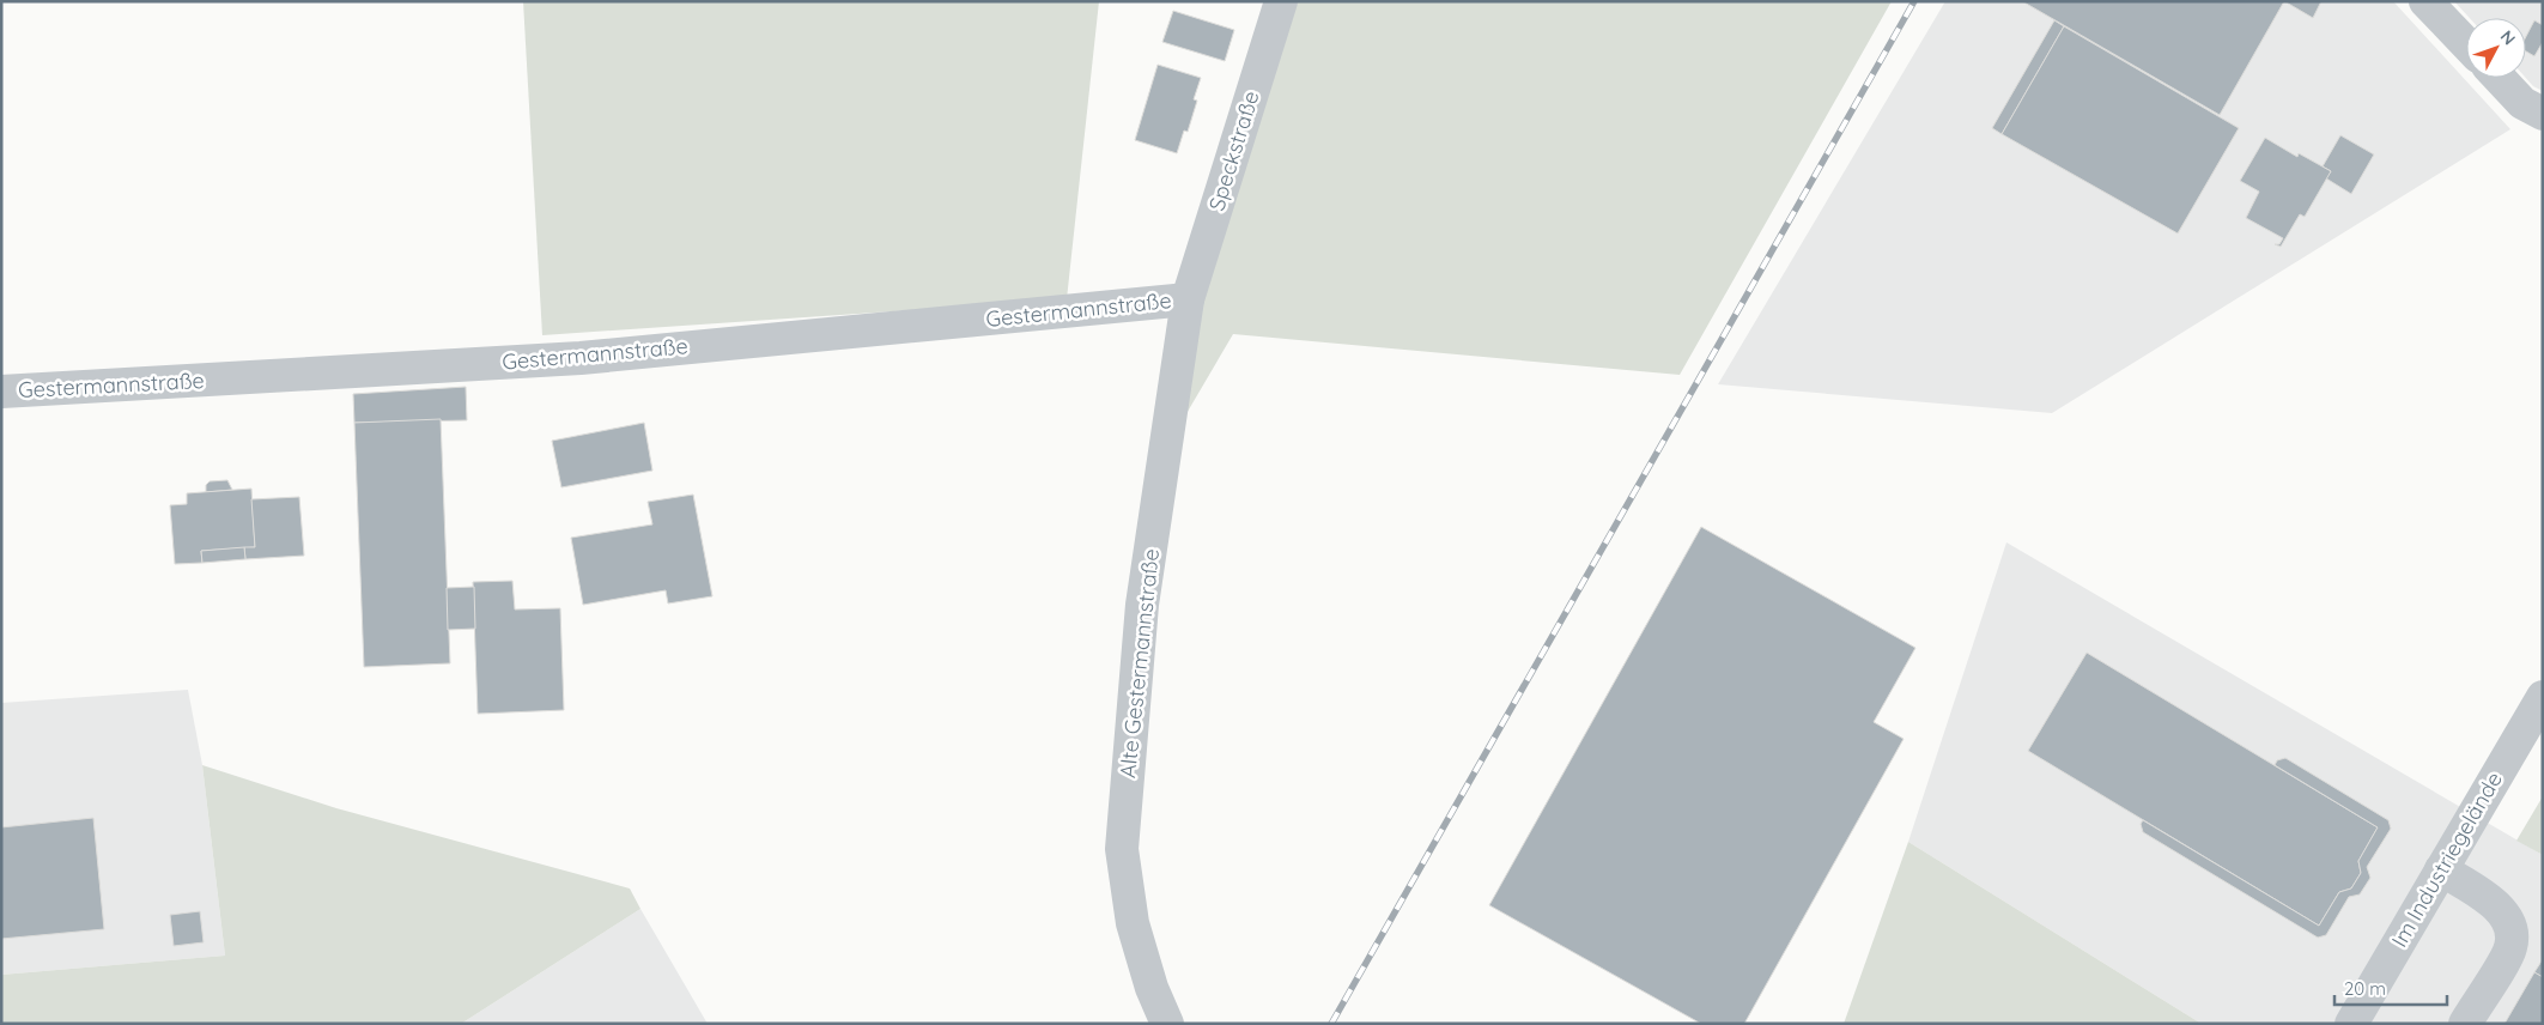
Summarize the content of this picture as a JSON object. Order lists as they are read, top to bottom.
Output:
{
  "streets": {
    "street": [
      "Speckstraße",
      "Gestermannstraße",
      "Alte Gestermannstraße",
      "Im Industriegelände"
    ]
  },
  "crossings": [
    ["Speckstraße", "Gestermannstraße"],
    ["Speckstraße", "Alte Gestermannstraße"],
    ["Gestermannstraße", "Alte Gestermannstraße"]
  ],
  "scale_bar": "20 m",
  "north": "top right"
}
